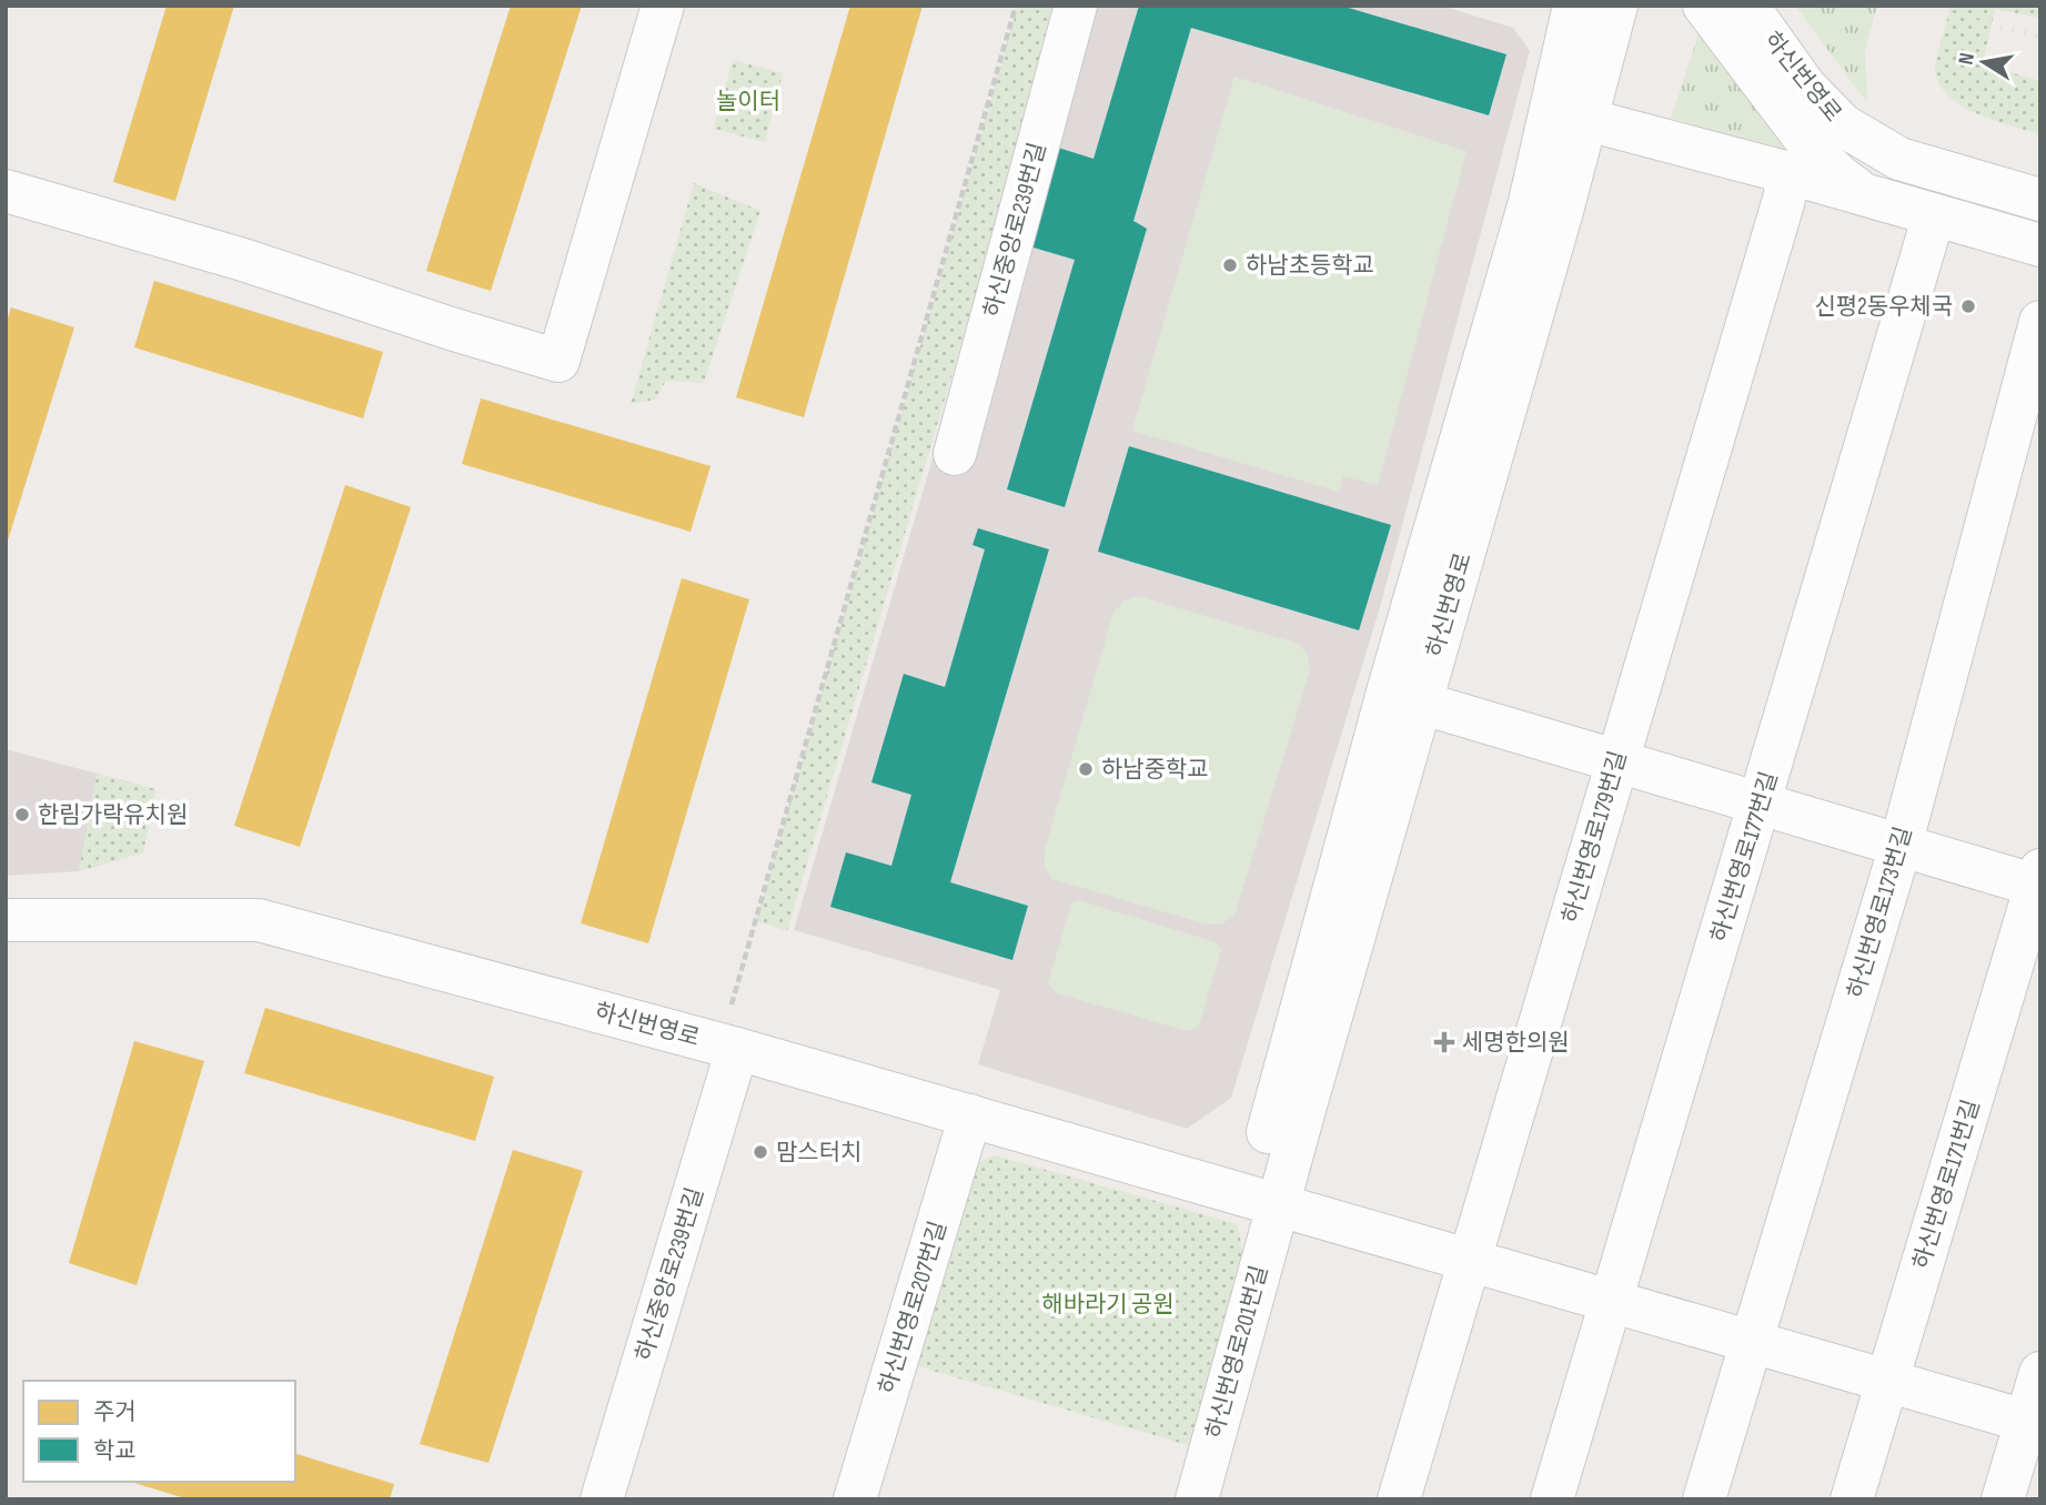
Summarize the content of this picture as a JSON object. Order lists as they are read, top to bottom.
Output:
{
  "streets": {
    "street": [
      "하신번영로",
      "하신중앙로239번길",
      "하신번영로179번길",
      "하신번영로177번길",
      "하신번영로173번길",
      "하신번영로171번길",
      "하신번영로207번길",
      "하신번영로201번길"
    ]
  },
  "crossings": [
    ["하신번영로", "하신중앙로239번길"],
    ["하신번영로", "하신번영로207번길"],
    ["하신번영로", "하신번영로201번길"]
  ],
  "parks": ["놀이터", "해바라기 공원"],
  "places": {
    "other": [
      "하남초등학교",
      "신평2동우체국",
      "하남중학교",
      "한림가락유치원",
      "맘스터치"
    ],
    "health": ["세명한의원"]
  },
  "legend": ["주거", "학교"],
  "north": "left"
}
